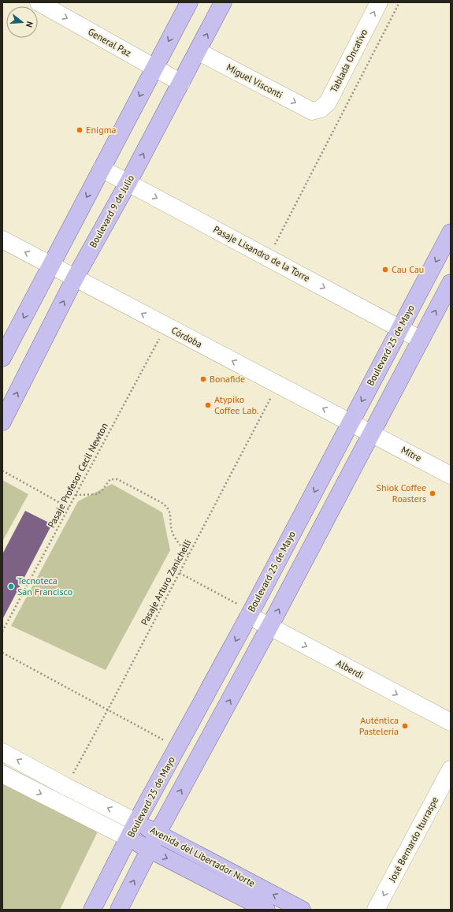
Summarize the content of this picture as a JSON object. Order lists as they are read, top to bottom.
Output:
{
  "streets": {
    "main road": ["Boulevard 9 de Julio", "Boulevard 25 de Mayo", "Avenida del Libertador Norte"],
    "street": [
      "General Paz",
      "Tablada Oncativo",
      "Miguel Visconti",
      "Pasaje Lisandro de la Torre",
      "Córdoba",
      "Mitre",
      "Alberdi",
      "José Bernardo Iturraspe"
    ],
    "path": ["Pasaje Profesor Cecil Newton", "Pasaje Arturo Zanichelli"]
  },
  "crossings": [
    ["General Paz", "Boulevard 9 de Julio"],
    ["Tablada Oncativo", "Miguel Visconti"],
    ["Miguel Visconti", "Boulevard 9 de Julio"],
    ["Boulevard 9 de Julio", "Pasaje Lisandro de la Torre"],
    ["Boulevard 9 de Julio", "Córdoba"],
    ["Pasaje Lisandro de la Torre", "Boulevard 25 de Mayo"],
    ["Córdoba", "Boulevard 25 de Mayo"],
    ["Córdoba", "Mitre"],
    ["Córdoba", "Pasaje Profesor Cecil Newton"],
    ["Córdoba", "Pasaje Arturo Zanichelli"],
    ["Boulevard 25 de Mayo", "Alberdi"],
    ["Boulevard 25 de Mayo", "Avenida del Libertador Norte"],
    ["Pasaje Arturo Zanichelli", "Avenida del Libertador Norte"]
  ],
  "one_way": [
    "General Paz",
    "Tablada Oncativo",
    "Miguel Visconti",
    "Pasaje Lisandro de la Torre",
    "Córdoba",
    "Alberdi",
    "José Bernardo Iturraspe"
  ],
  "places": [
    "Enigma",
    "Cau Cau",
    "Bonafide",
    "Atypiko Coffee Lab.",
    "Shiok Coffee Roasters",
    "Tecnoteca San Francisco",
    "Auténtica Pastelería"
  ],
  "north": "right"
}
